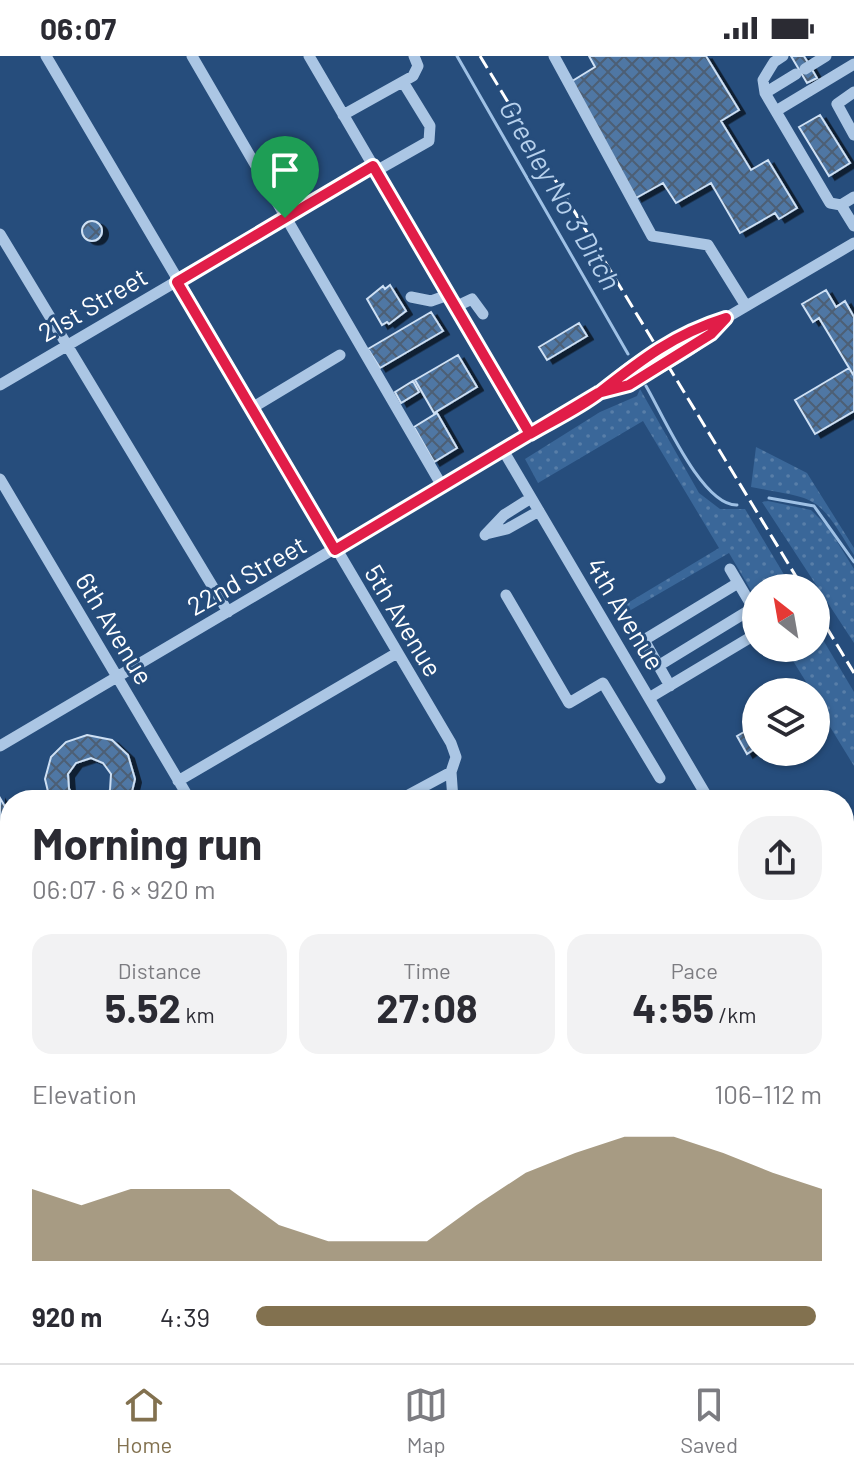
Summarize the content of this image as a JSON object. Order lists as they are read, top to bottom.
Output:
{
  "streets": {
    "street": [
      "21st Street",
      "22nd Street",
      "4th Avenue",
      "5th Avenue",
      "6th Avenue"
    ]
  },
  "crossings": [
    ["21st Street", "5th Avenue"],
    ["22nd Street", "4th Avenue"],
    ["22nd Street", "5th Avenue"],
    ["22nd Street", "6th Avenue"]
  ],
  "water": ["Greeley No 3 Ditch"],
  "north": "top left",
  "page": {
    "status": "06:07",
    "heading": ["Morning run", "06:07 · 6 × 920 m"],
    "stats": [
      ["Distance", "5.52 km"],
      ["Time", "27:08"],
      ["Pace", "4:55 /km"]
    ],
    "chart": ["Elevation", "106–112 m"],
    "list": [
      {
        "name": "920 m",
        "note": "4:39"
      }
    ],
    "tabs": ["Home", "Map", "Saved"]
  }
}
